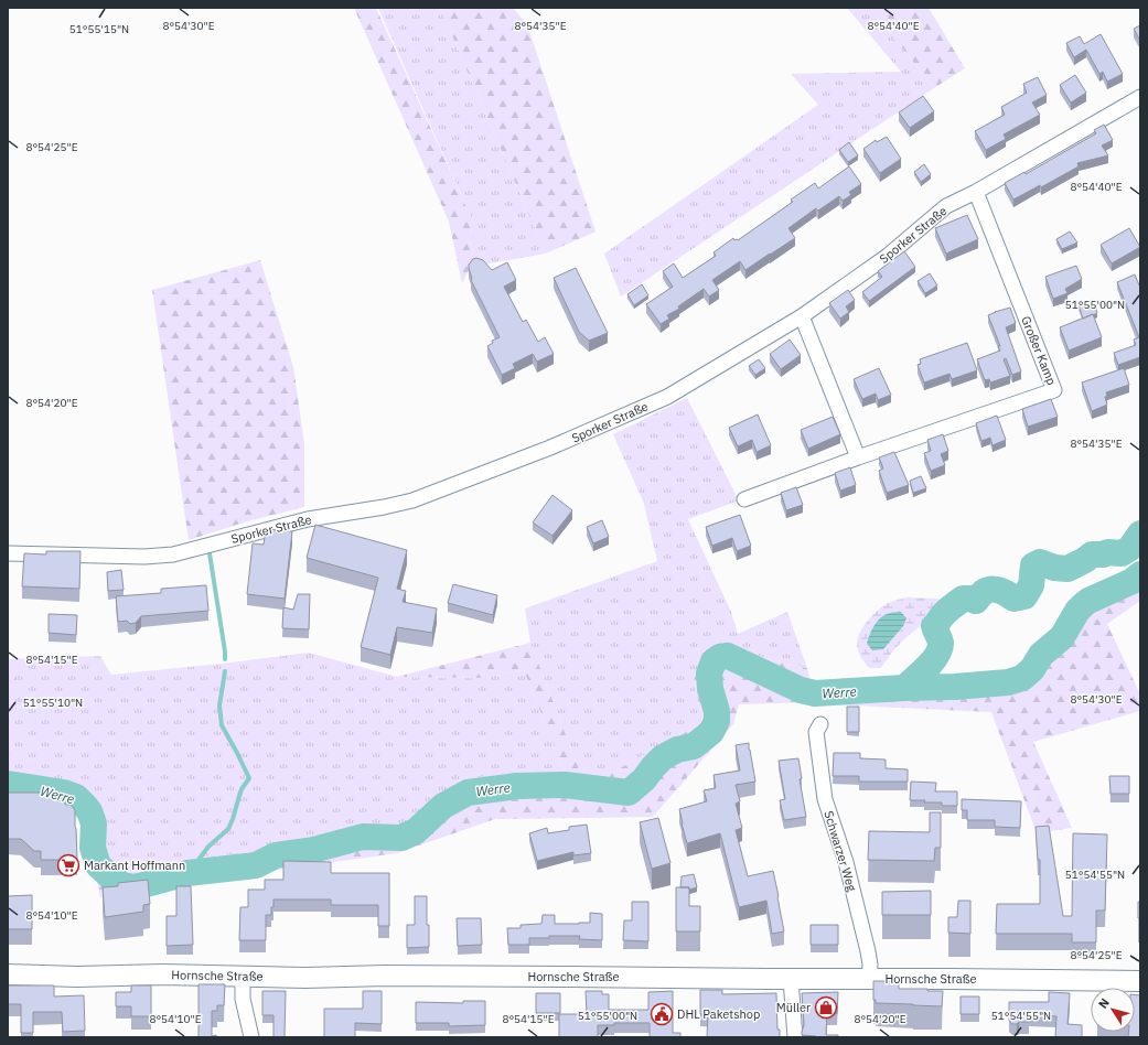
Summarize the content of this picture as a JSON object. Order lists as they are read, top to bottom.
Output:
{
  "streets": {
    "main road": ["Hornsche Straße"],
    "street": ["Sporker Straße", "Großer Kamp", "Schwarzer Weg"]
  },
  "crossings": [
    ["Sporker Straße", "Großer Kamp"],
    ["Schwarzer Weg", "Hornsche Straße"]
  ],
  "water": ["Werre"],
  "places": {
    "supermarket": ["Markant Hoffmann"],
    "shop": ["Müller"],
    "public building": ["DHL Paketshop"]
  },
  "north": "top left",
  "coordinates": [
    "8°54'30\"E",
    "8°54'35\"E",
    "8°54'40\"E",
    "51°55'15\"N",
    "8°54'25\"E",
    "51°55'00\"N",
    "8°54'20\"E",
    "8°54'15\"E",
    "51°55'10\"N",
    "51°54'55\"N",
    "8°54'10\"E"
  ]
}
